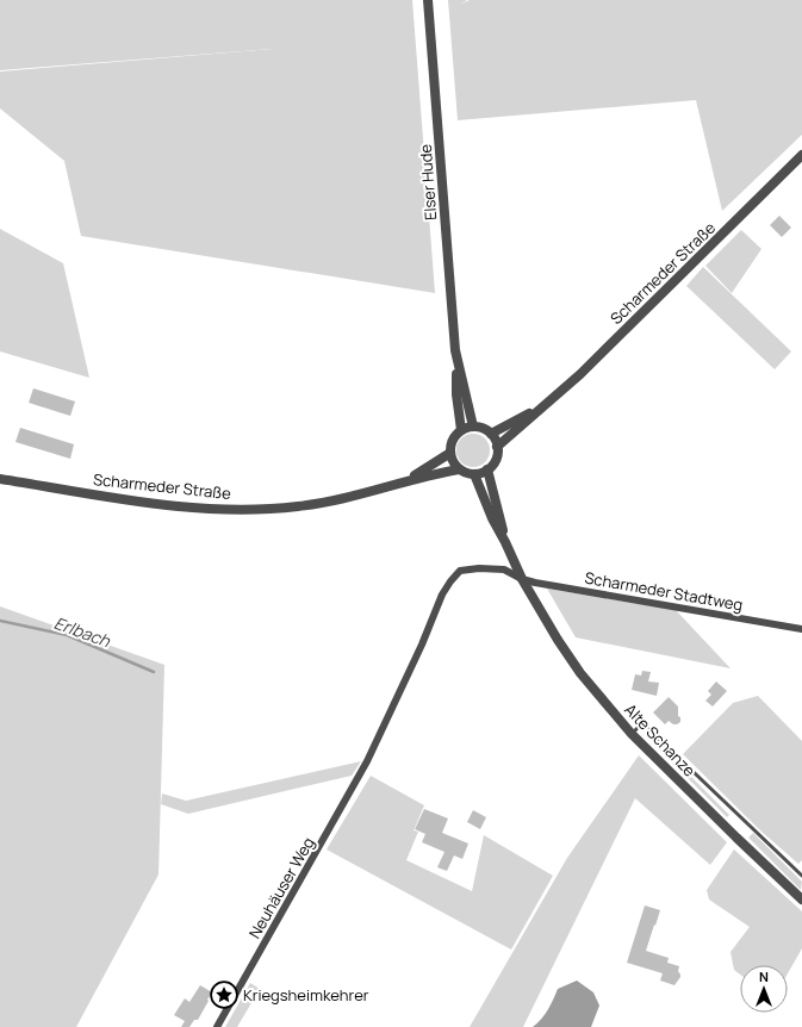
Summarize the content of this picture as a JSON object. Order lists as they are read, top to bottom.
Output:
{
  "streets": {
    "street": [
      "Elser Hude",
      "Scharmeder Straße",
      "Scharmeder Stadtweg",
      "Alte Schanze",
      "Neuhäuser Weg"
    ]
  },
  "crossings": [
    ["Elser Hude", "Scharmeder Straße"],
    ["Elser Hude", "Alte Schanze"],
    ["Scharmeder Straße", "Alte Schanze"],
    ["Scharmeder Stadtweg", "Alte Schanze"],
    ["Scharmeder Stadtweg", "Neuhäuser Weg"],
    ["Alte Schanze", "Neuhäuser Weg"]
  ],
  "water": ["Erlbach"],
  "places": {
    "place": ["Kriegsheimkehrer"]
  },
  "north": "top"
}
